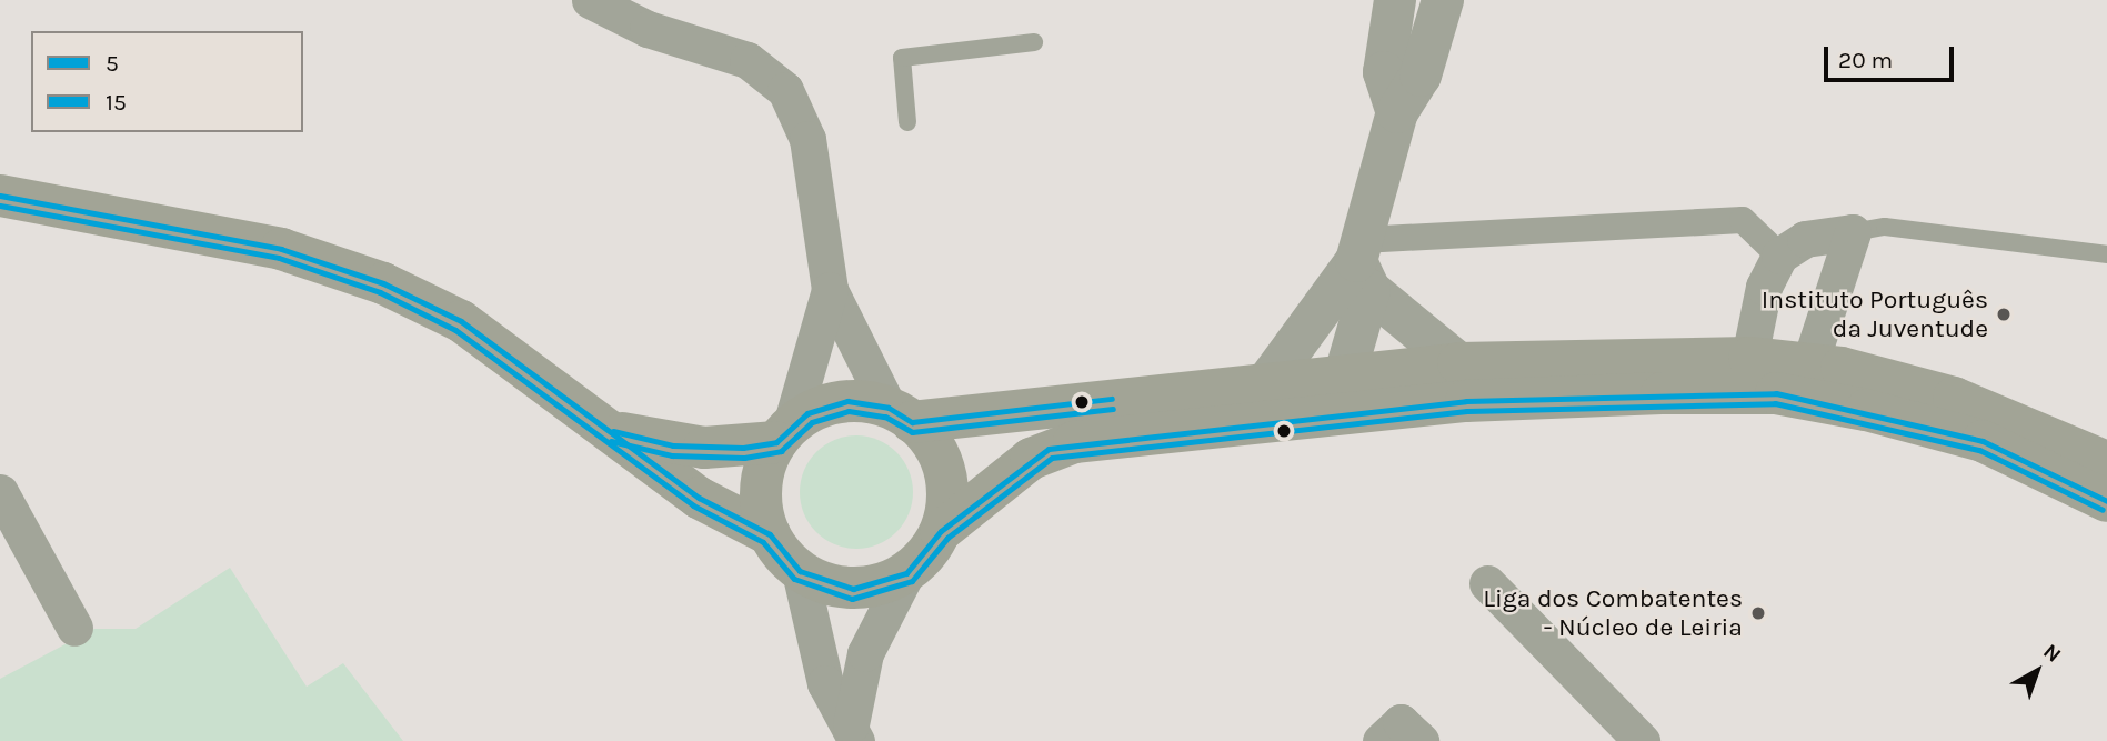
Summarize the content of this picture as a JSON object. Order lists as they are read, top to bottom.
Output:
{
  "places": ["Instituto Português da Juventude", "Liga dos Combatentes - Núcleo de Leiria"],
  "lines": ["transit line 5", "transit line 15"],
  "legend": ["5", "15"],
  "scale_bar": "20 m",
  "north": "top right"
}
